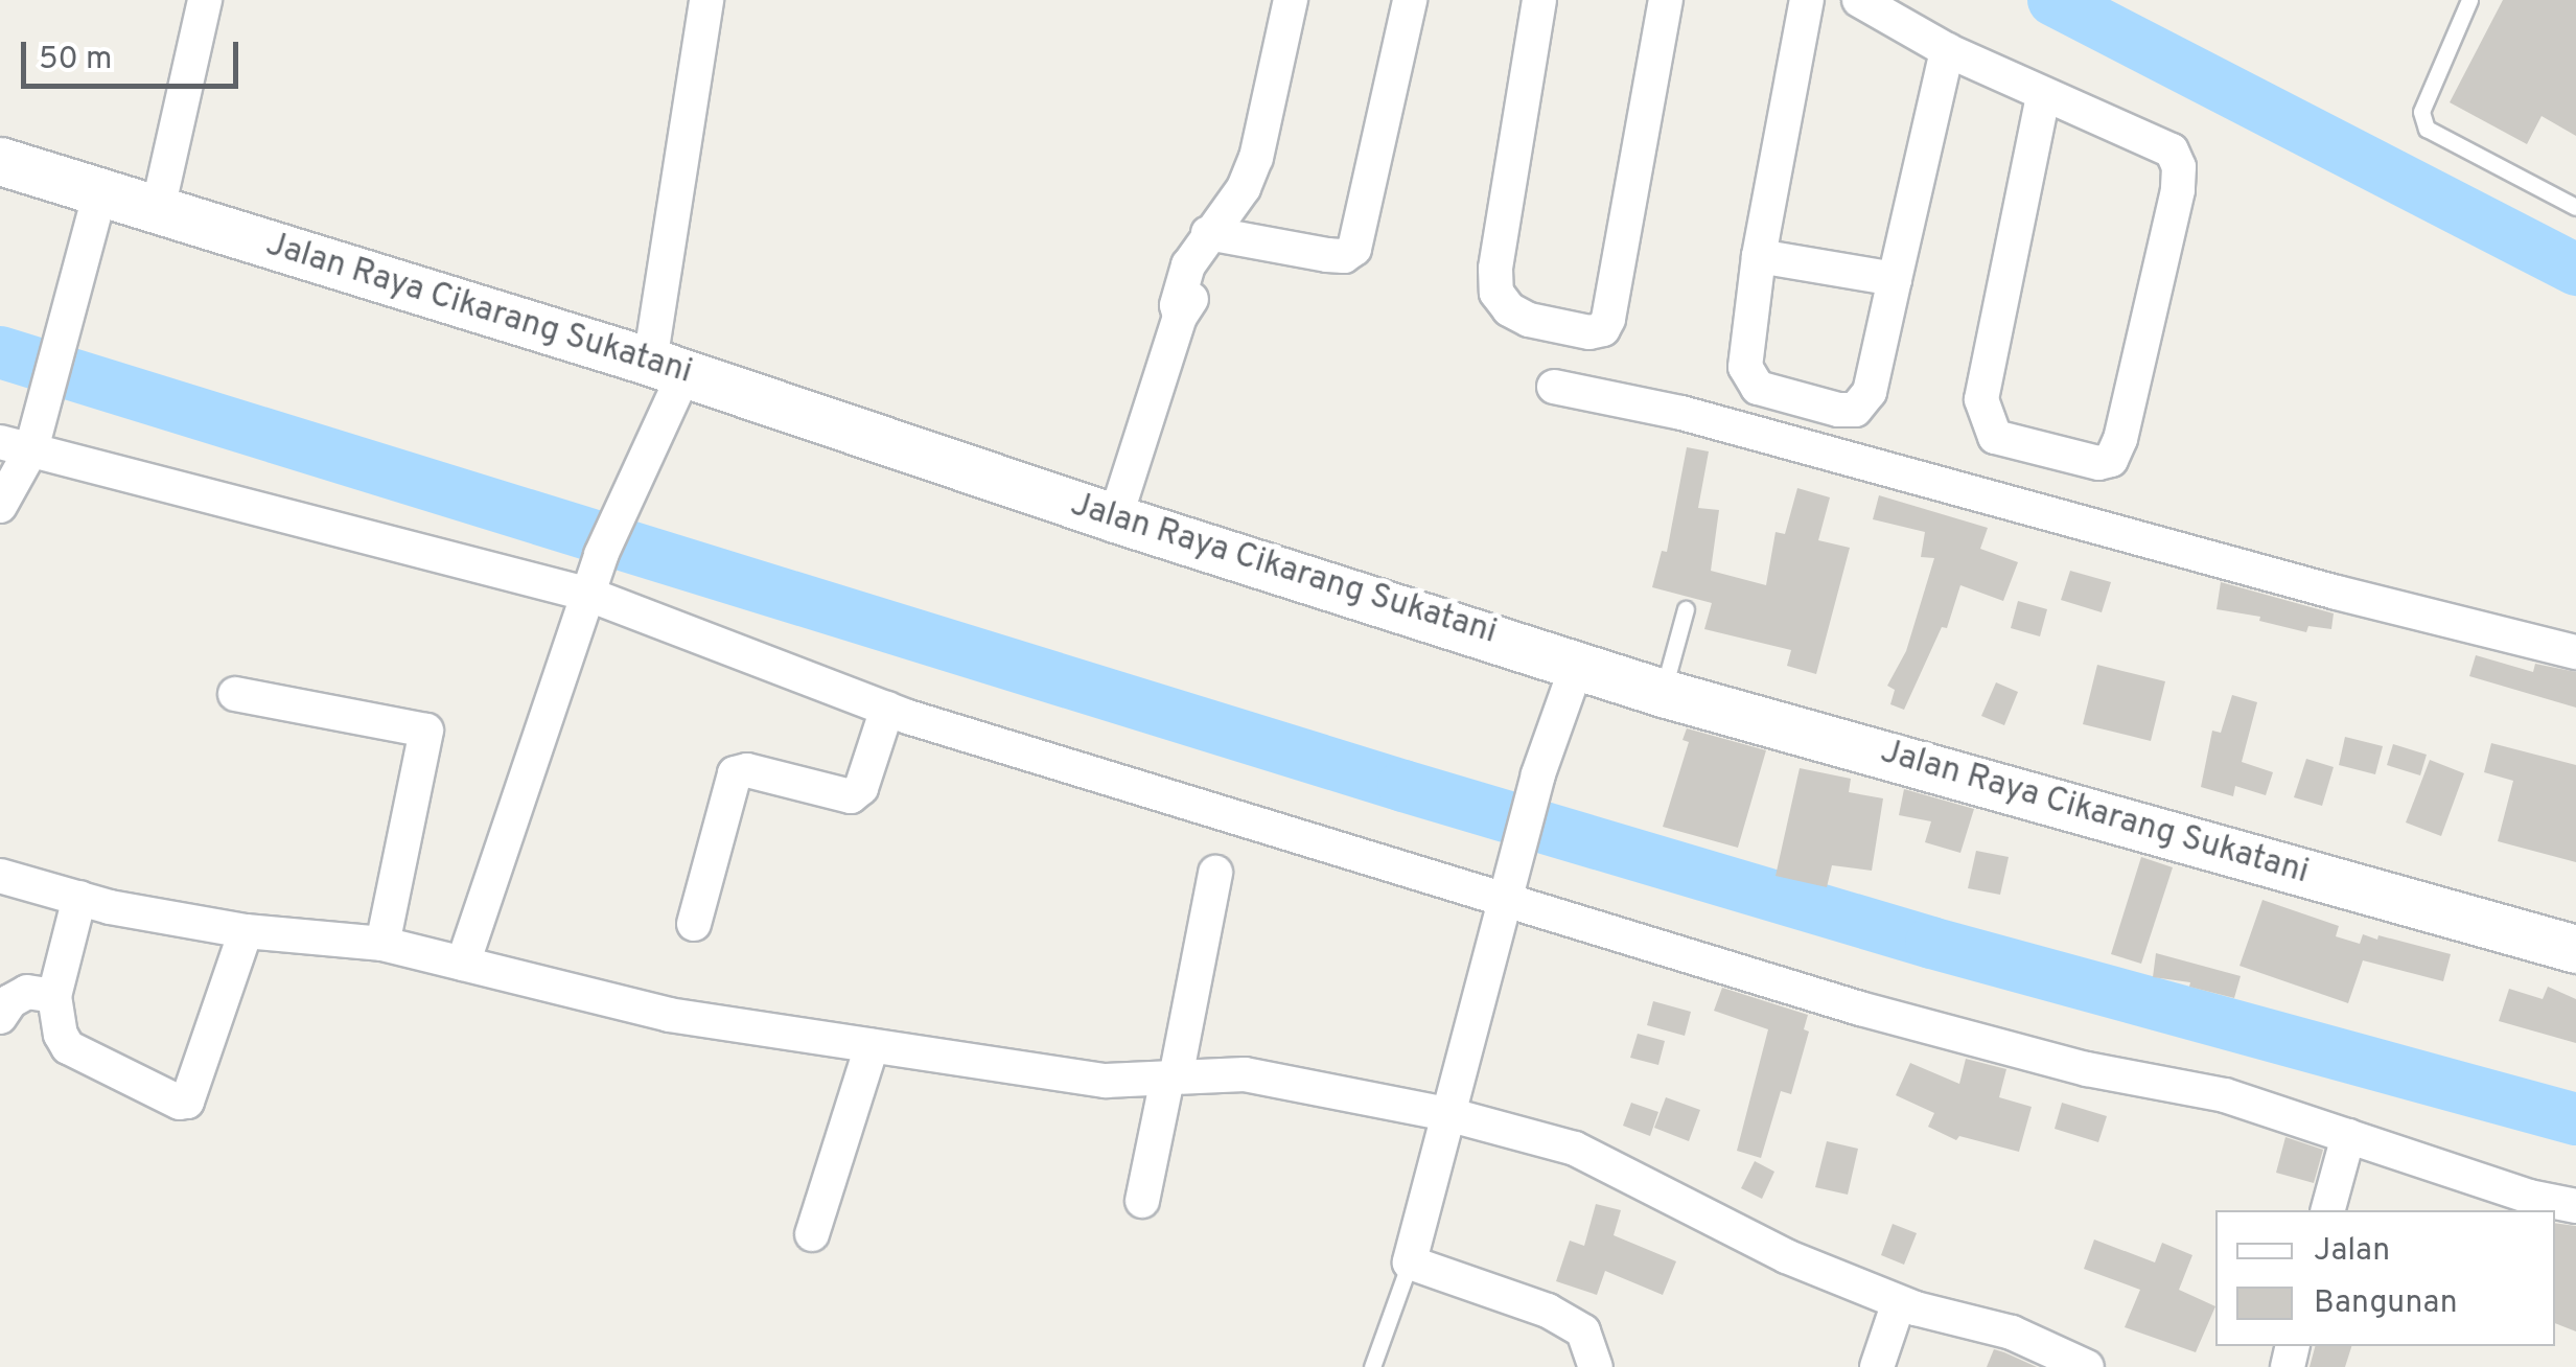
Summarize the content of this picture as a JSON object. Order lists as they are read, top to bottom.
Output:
{
  "streets": {
    "main road": ["Jalan Raya Cikarang Sukatani"]
  },
  "legend": ["Jalan", "Bangunan"],
  "scale_bar": "50 m"
}
